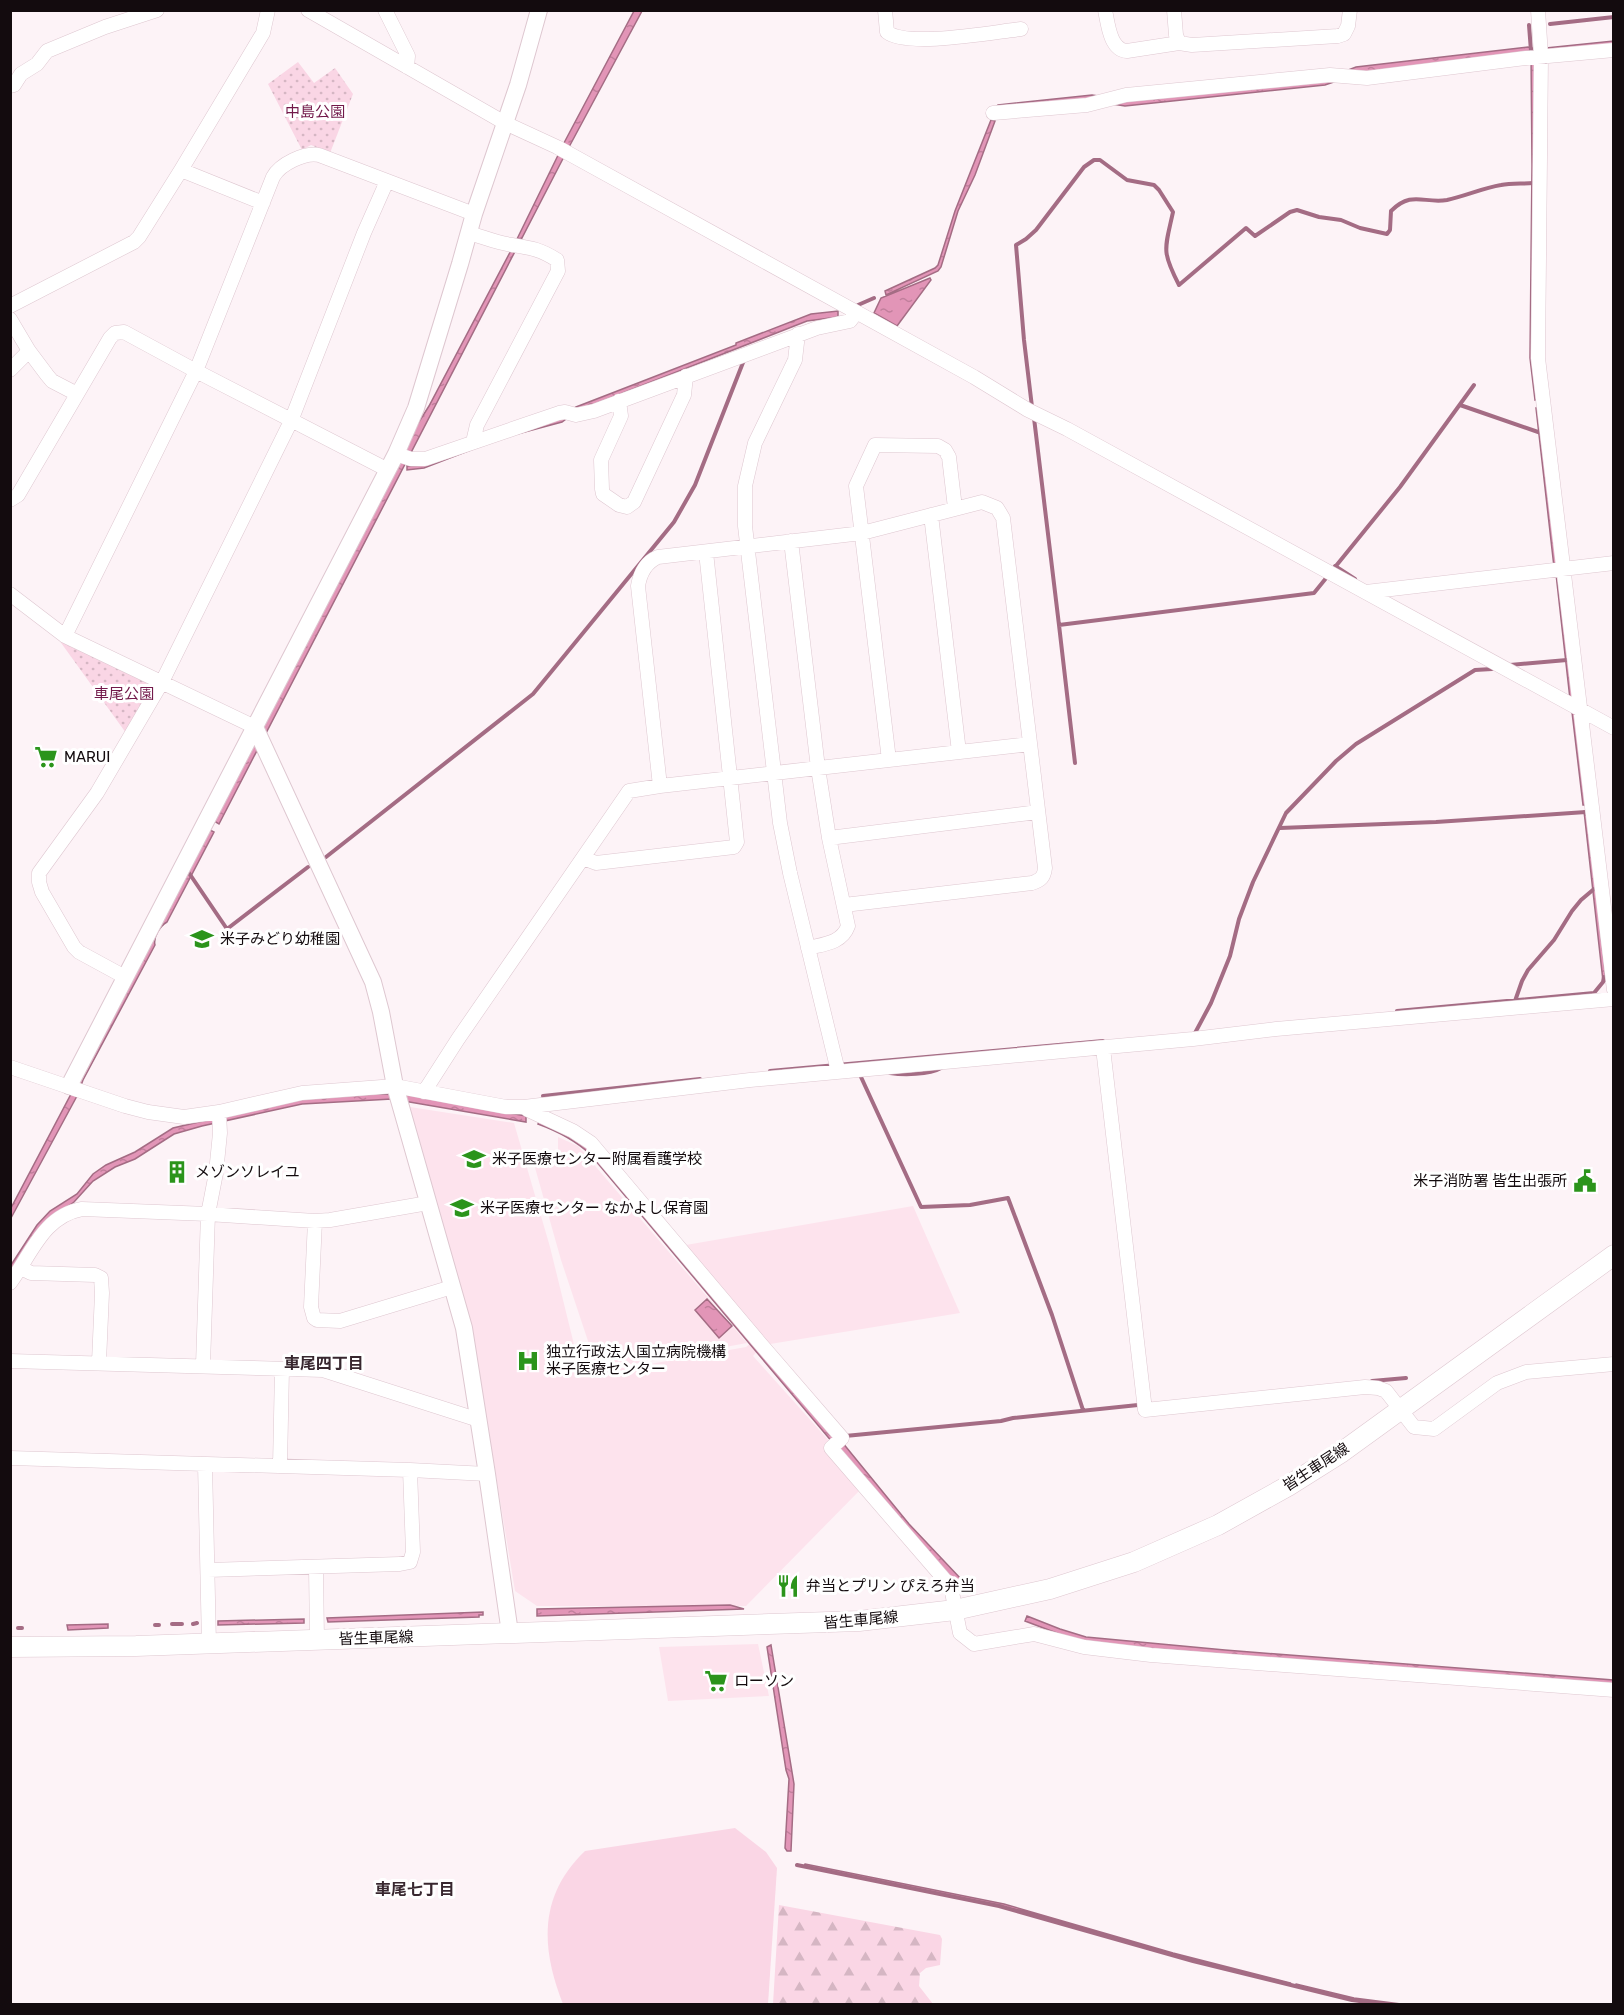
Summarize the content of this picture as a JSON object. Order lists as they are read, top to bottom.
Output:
{
  "streets": {
    "main road": ["皆生車尾線"]
  },
  "districts": ["車尾四丁目", "車尾七丁目"],
  "parks": ["中島公園", "車尾公園"],
  "places": {
    "supermarket": ["MARUI", "ローソン"],
    "school or university": ["米子みどり幼稚園", "米子医療センター附属看護学校", "米子医療センター なかよし保育園"],
    "building": ["メゾンソレイユ"],
    "public building": ["米子消防署 皆生出張所"],
    "hospital": ["独立行政法人国立病院機構 米子医療センター"],
    "restaurant": ["弁当とプリン ぴえろ弁当"]
  }
}
